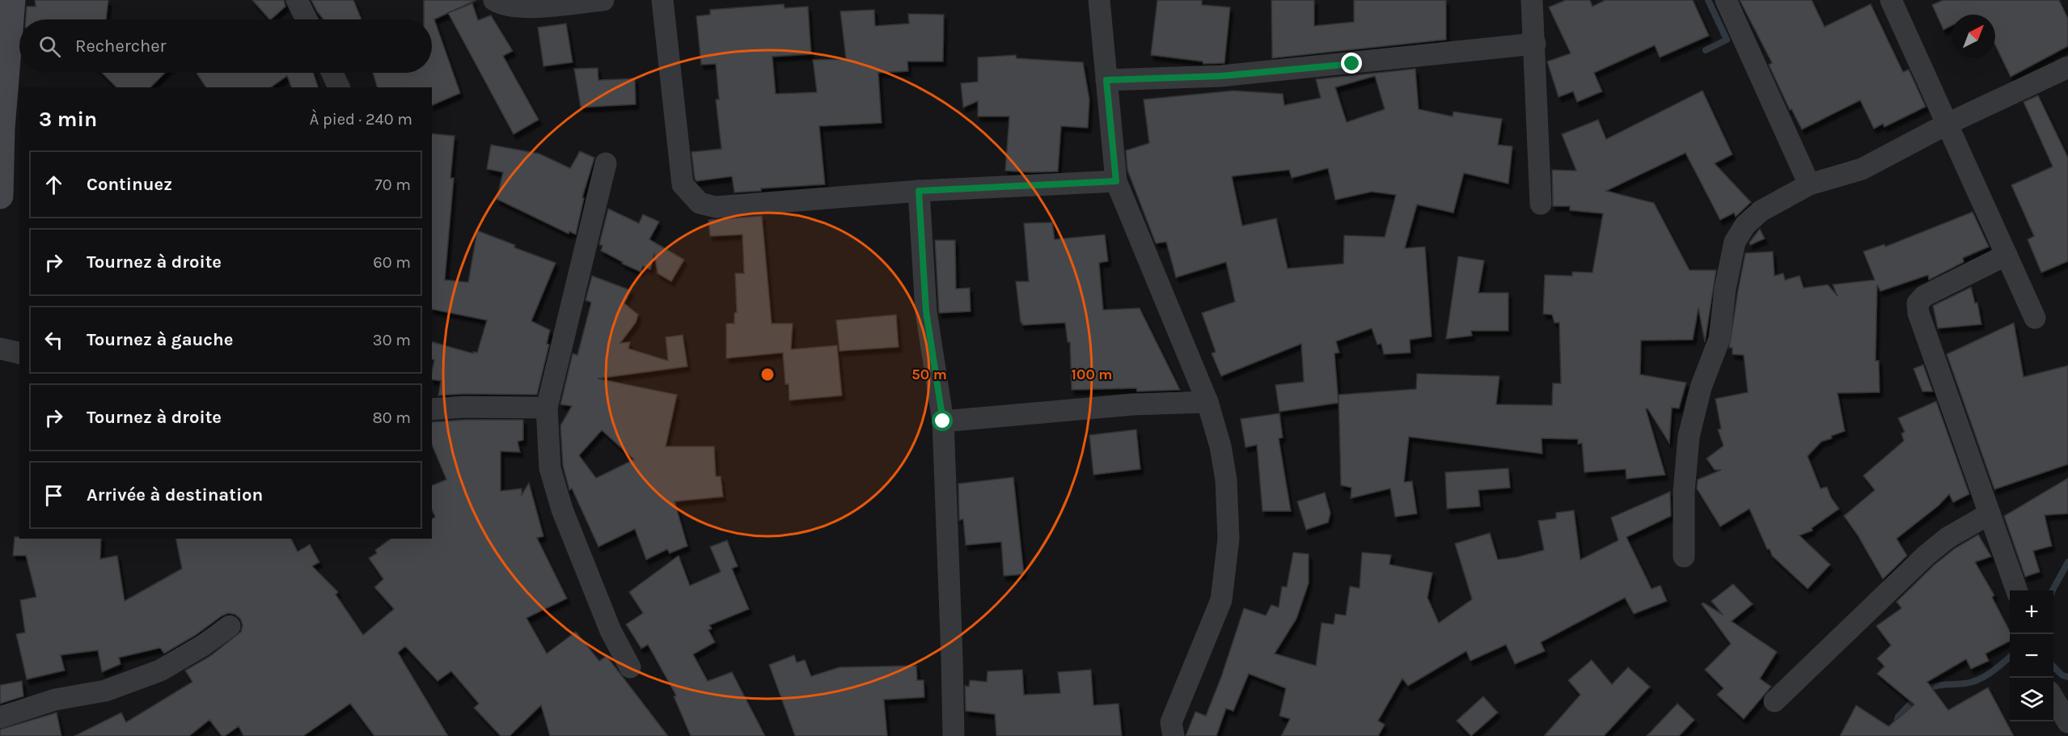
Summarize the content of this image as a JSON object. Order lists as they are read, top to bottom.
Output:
{
  "north": "top right",
  "page": {
    "search": "Rechercher",
    "heading": ["3 min", "À pied · 240 m"],
    "list": [
      ["Continuez", "70 m"],
      ["Tournez à droite", "60 m"],
      ["Tournez à gauche", "30 m"],
      ["Tournez à droite", "80 m"],
      "Arrivée à destination"
    ],
    "map_buttons": ["+", "−"]
  },
  "rings": ["50 m", "100 m"]
}
